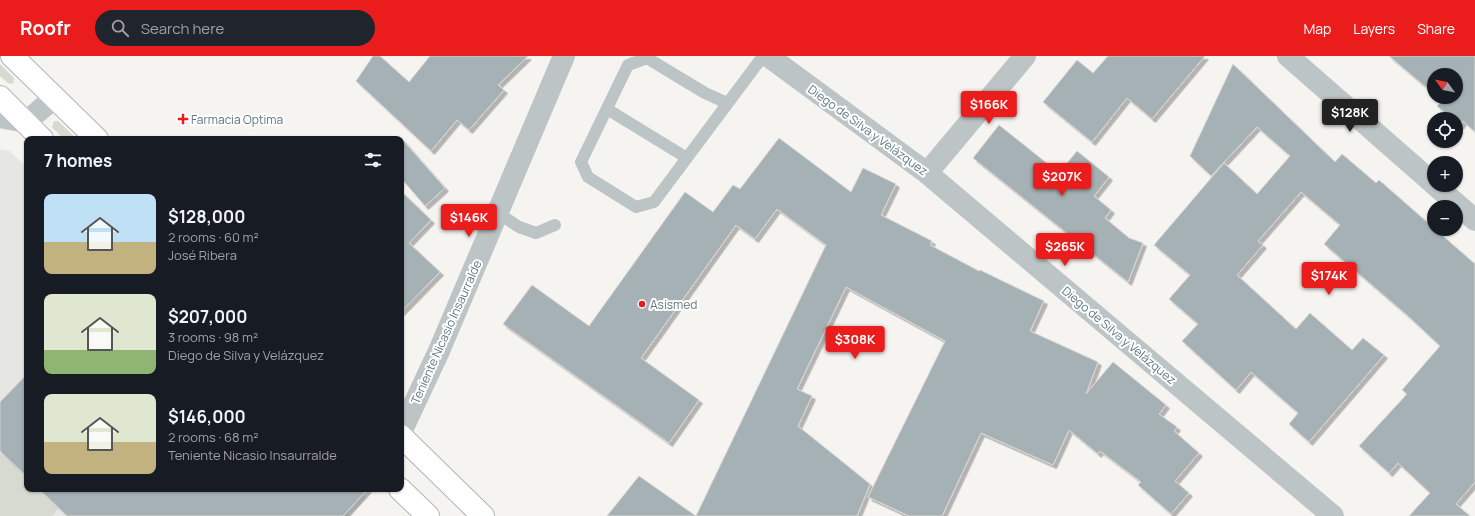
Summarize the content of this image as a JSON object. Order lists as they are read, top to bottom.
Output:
{
  "streets": {
    "street": ["Diego de Silva y Velázquez", "Teniente Nicasio Insaurralde"]
  },
  "places": {
    "health": ["Farmacia Optima"],
    "other": ["Asismed"]
  },
  "north": "top left",
  "page": {
    "header": "Roofr",
    "search": "Search here",
    "nav": ["Map", "Layers", "Share"],
    "map_buttons": ["+", "−"],
    "price": [
      "$166K",
      "$128K",
      "$207K",
      "$146K",
      "$265K",
      "$174K",
      "$308K"
    ],
    "heading": "7 homes",
    "list": [
      {
        "name": "$128,000",
        "note": "2 rooms · 60 m² · José Ribera"
      },
      {
        "name": "$207,000",
        "note": "3 rooms · 98 m² · Diego de Silva y Velázquez"
      },
      {
        "name": "$146,000",
        "note": "2 rooms · 68 m² · Teniente Nicasio Insaurralde"
      }
    ]
  }
}
